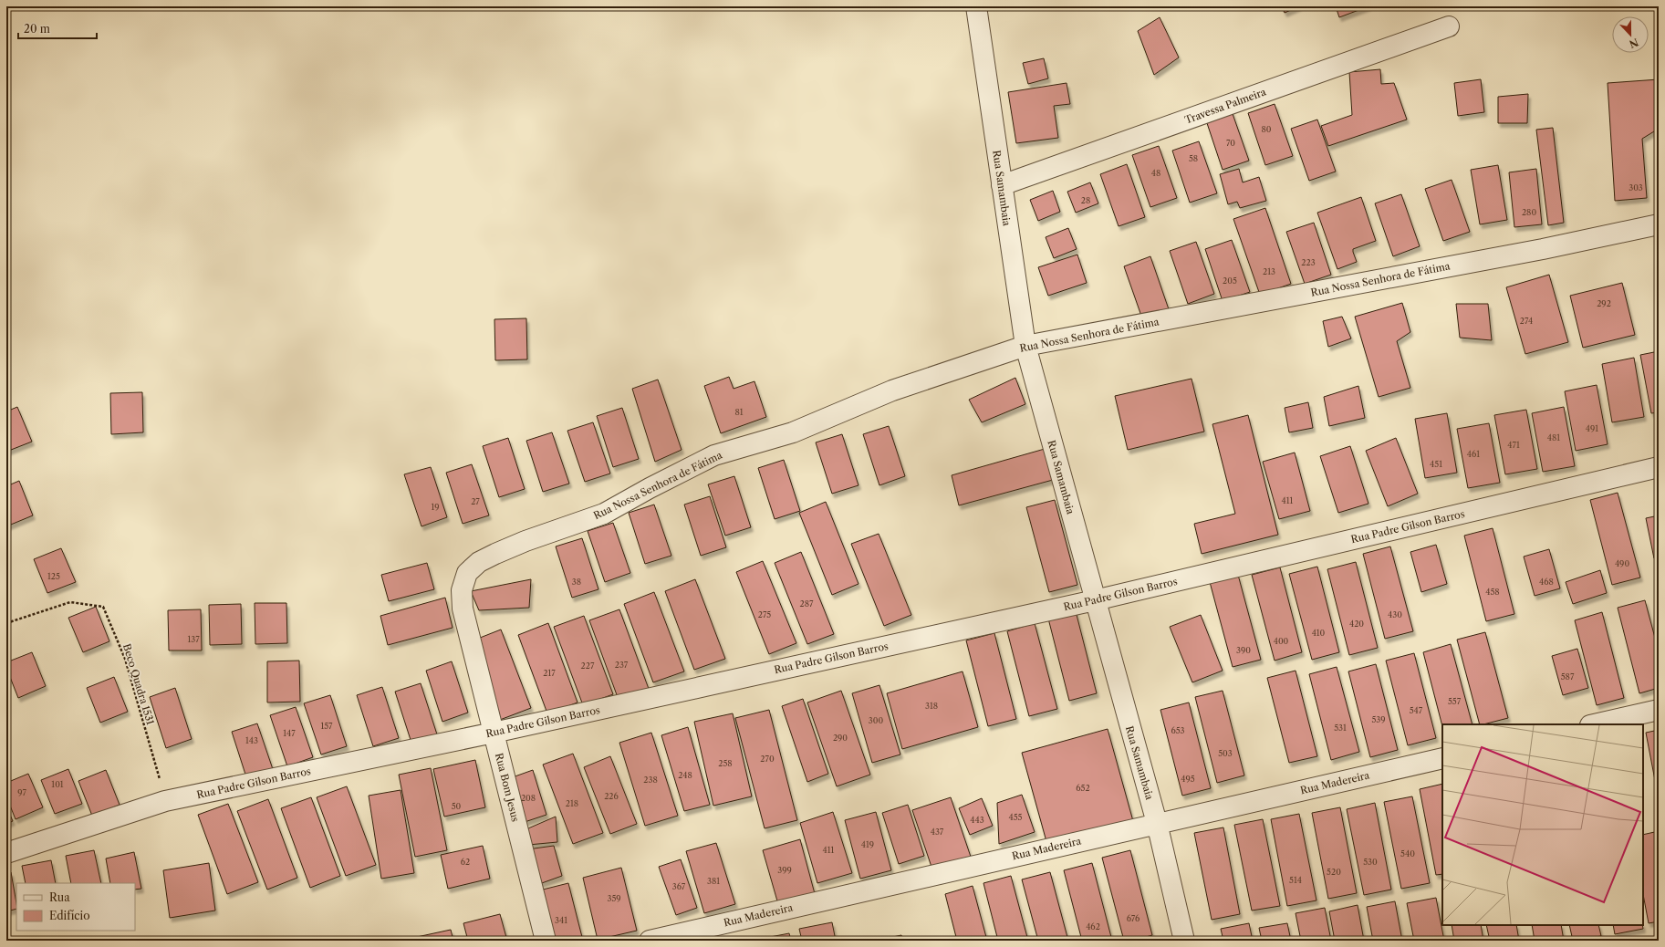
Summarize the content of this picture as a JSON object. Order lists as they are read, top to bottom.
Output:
{
  "streets": {
    "street": [
      "Travessa Palmeira",
      "Rua Samambaia",
      "Rua Nossa Senhora de Fátima",
      "Rua Padre Gilson Barros",
      "Rua Madereira",
      "Rua Bom Jesus"
    ],
    "path": ["Beco Quadra 1531"]
  },
  "crossings": [
    ["Travessa Palmeira", "Rua Samambaia"],
    ["Rua Samambaia", "Rua Nossa Senhora de Fátima"],
    ["Rua Samambaia", "Rua Padre Gilson Barros"],
    ["Rua Samambaia", "Rua Madereira"],
    ["Rua Nossa Senhora de Fátima", "Rua Bom Jesus"],
    ["Rua Padre Gilson Barros", "Beco Quadra 1531"],
    ["Rua Padre Gilson Barros", "Rua Bom Jesus"]
  ],
  "house_numbers": [
    "80",
    "70",
    "58",
    "48",
    "303",
    "28",
    "280",
    "223",
    "213",
    "205",
    "292",
    "274",
    "81",
    "491",
    "481",
    "471",
    "461",
    "451",
    "411",
    "27",
    "19",
    "490",
    "125",
    "38",
    "468",
    "458",
    "287",
    "275",
    "430",
    "420",
    "410",
    "137",
    "400",
    "390",
    "237",
    "227",
    "217",
    "587",
    "557",
    "318",
    "547",
    "539",
    "300",
    "157",
    "531",
    "653",
    "147",
    "290",
    "143",
    "503",
    "270",
    "258",
    "248",
    "495",
    "238",
    "101",
    "652",
    "97",
    "226",
    "208",
    "218",
    "50",
    "455",
    "443",
    "437",
    "419",
    "411",
    "540",
    "62",
    "530",
    "399",
    "520",
    "514",
    "381",
    "367",
    "359",
    "676",
    "341",
    "462"
  ],
  "legend": ["Rua", "Edifício"],
  "scale_bar": "20 m",
  "north": "bottom"
}
